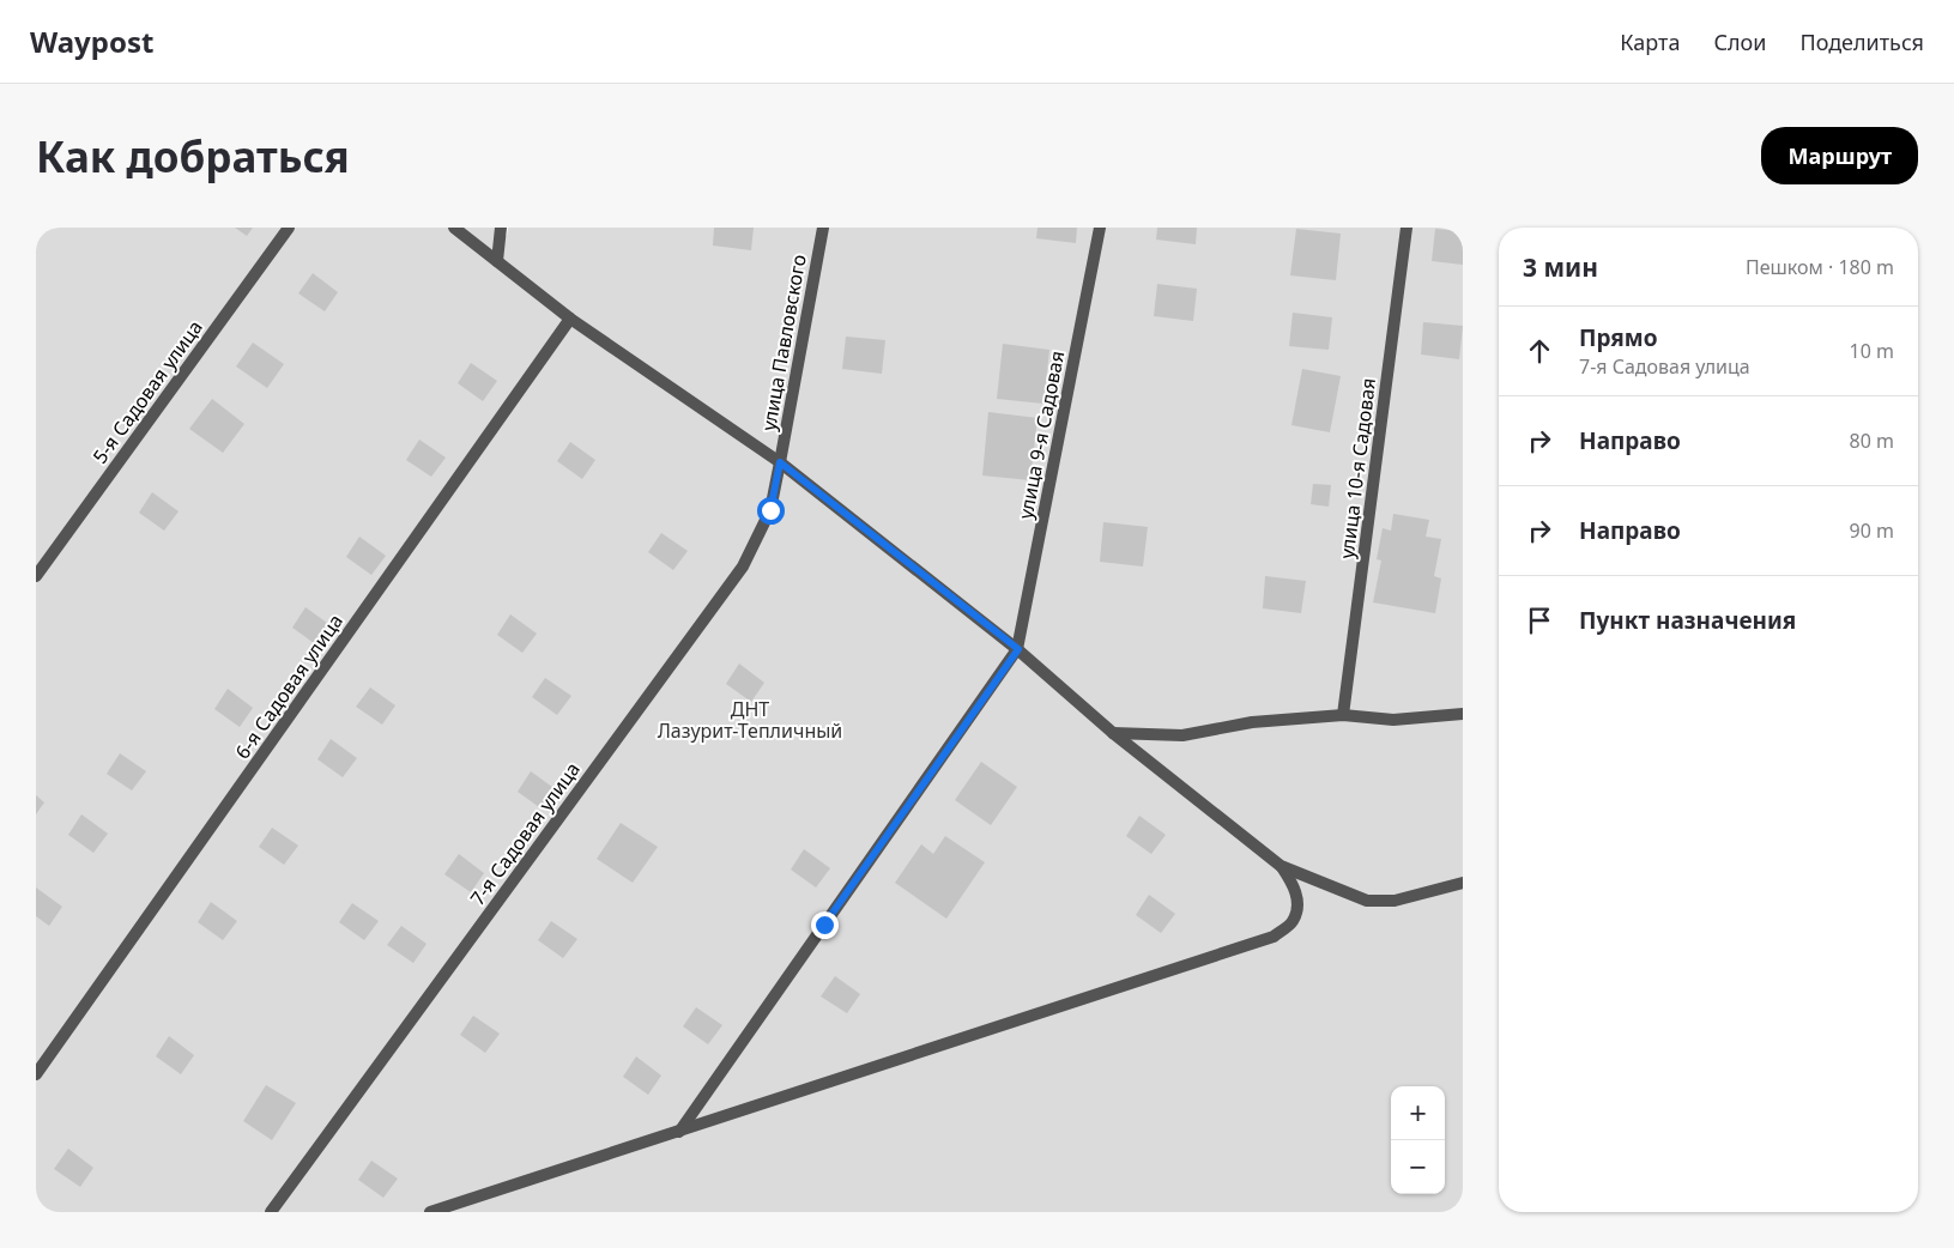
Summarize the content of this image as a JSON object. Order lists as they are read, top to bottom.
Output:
{
  "streets": {
    "street": [
      "улица Павловского",
      "5-я Садовая улица",
      "улица 9-я Садовая",
      "улица 10-я Садовая",
      "6-я Садовая улица",
      "7-я Садовая улица"
    ]
  },
  "crossings": [
    ["улица Павловского", "7-я Садовая улица"]
  ],
  "parks": ["ДНТ Лазурит-Тепличный"],
  "page": {
    "header": "Waypost",
    "nav": ["Карта", "Слои", "Поделиться"],
    "buttons": "Маршрут",
    "title": "Как добраться",
    "heading": ["3 мин", "Пешком · 180 m"],
    "list": [
      ["Прямо", "7-я Садовая улица", "10 m"],
      ["Направо", "80 m"],
      ["Направо", "90 m"],
      "Пункт назначения"
    ],
    "map_buttons": ["+", "−"]
  }
}
